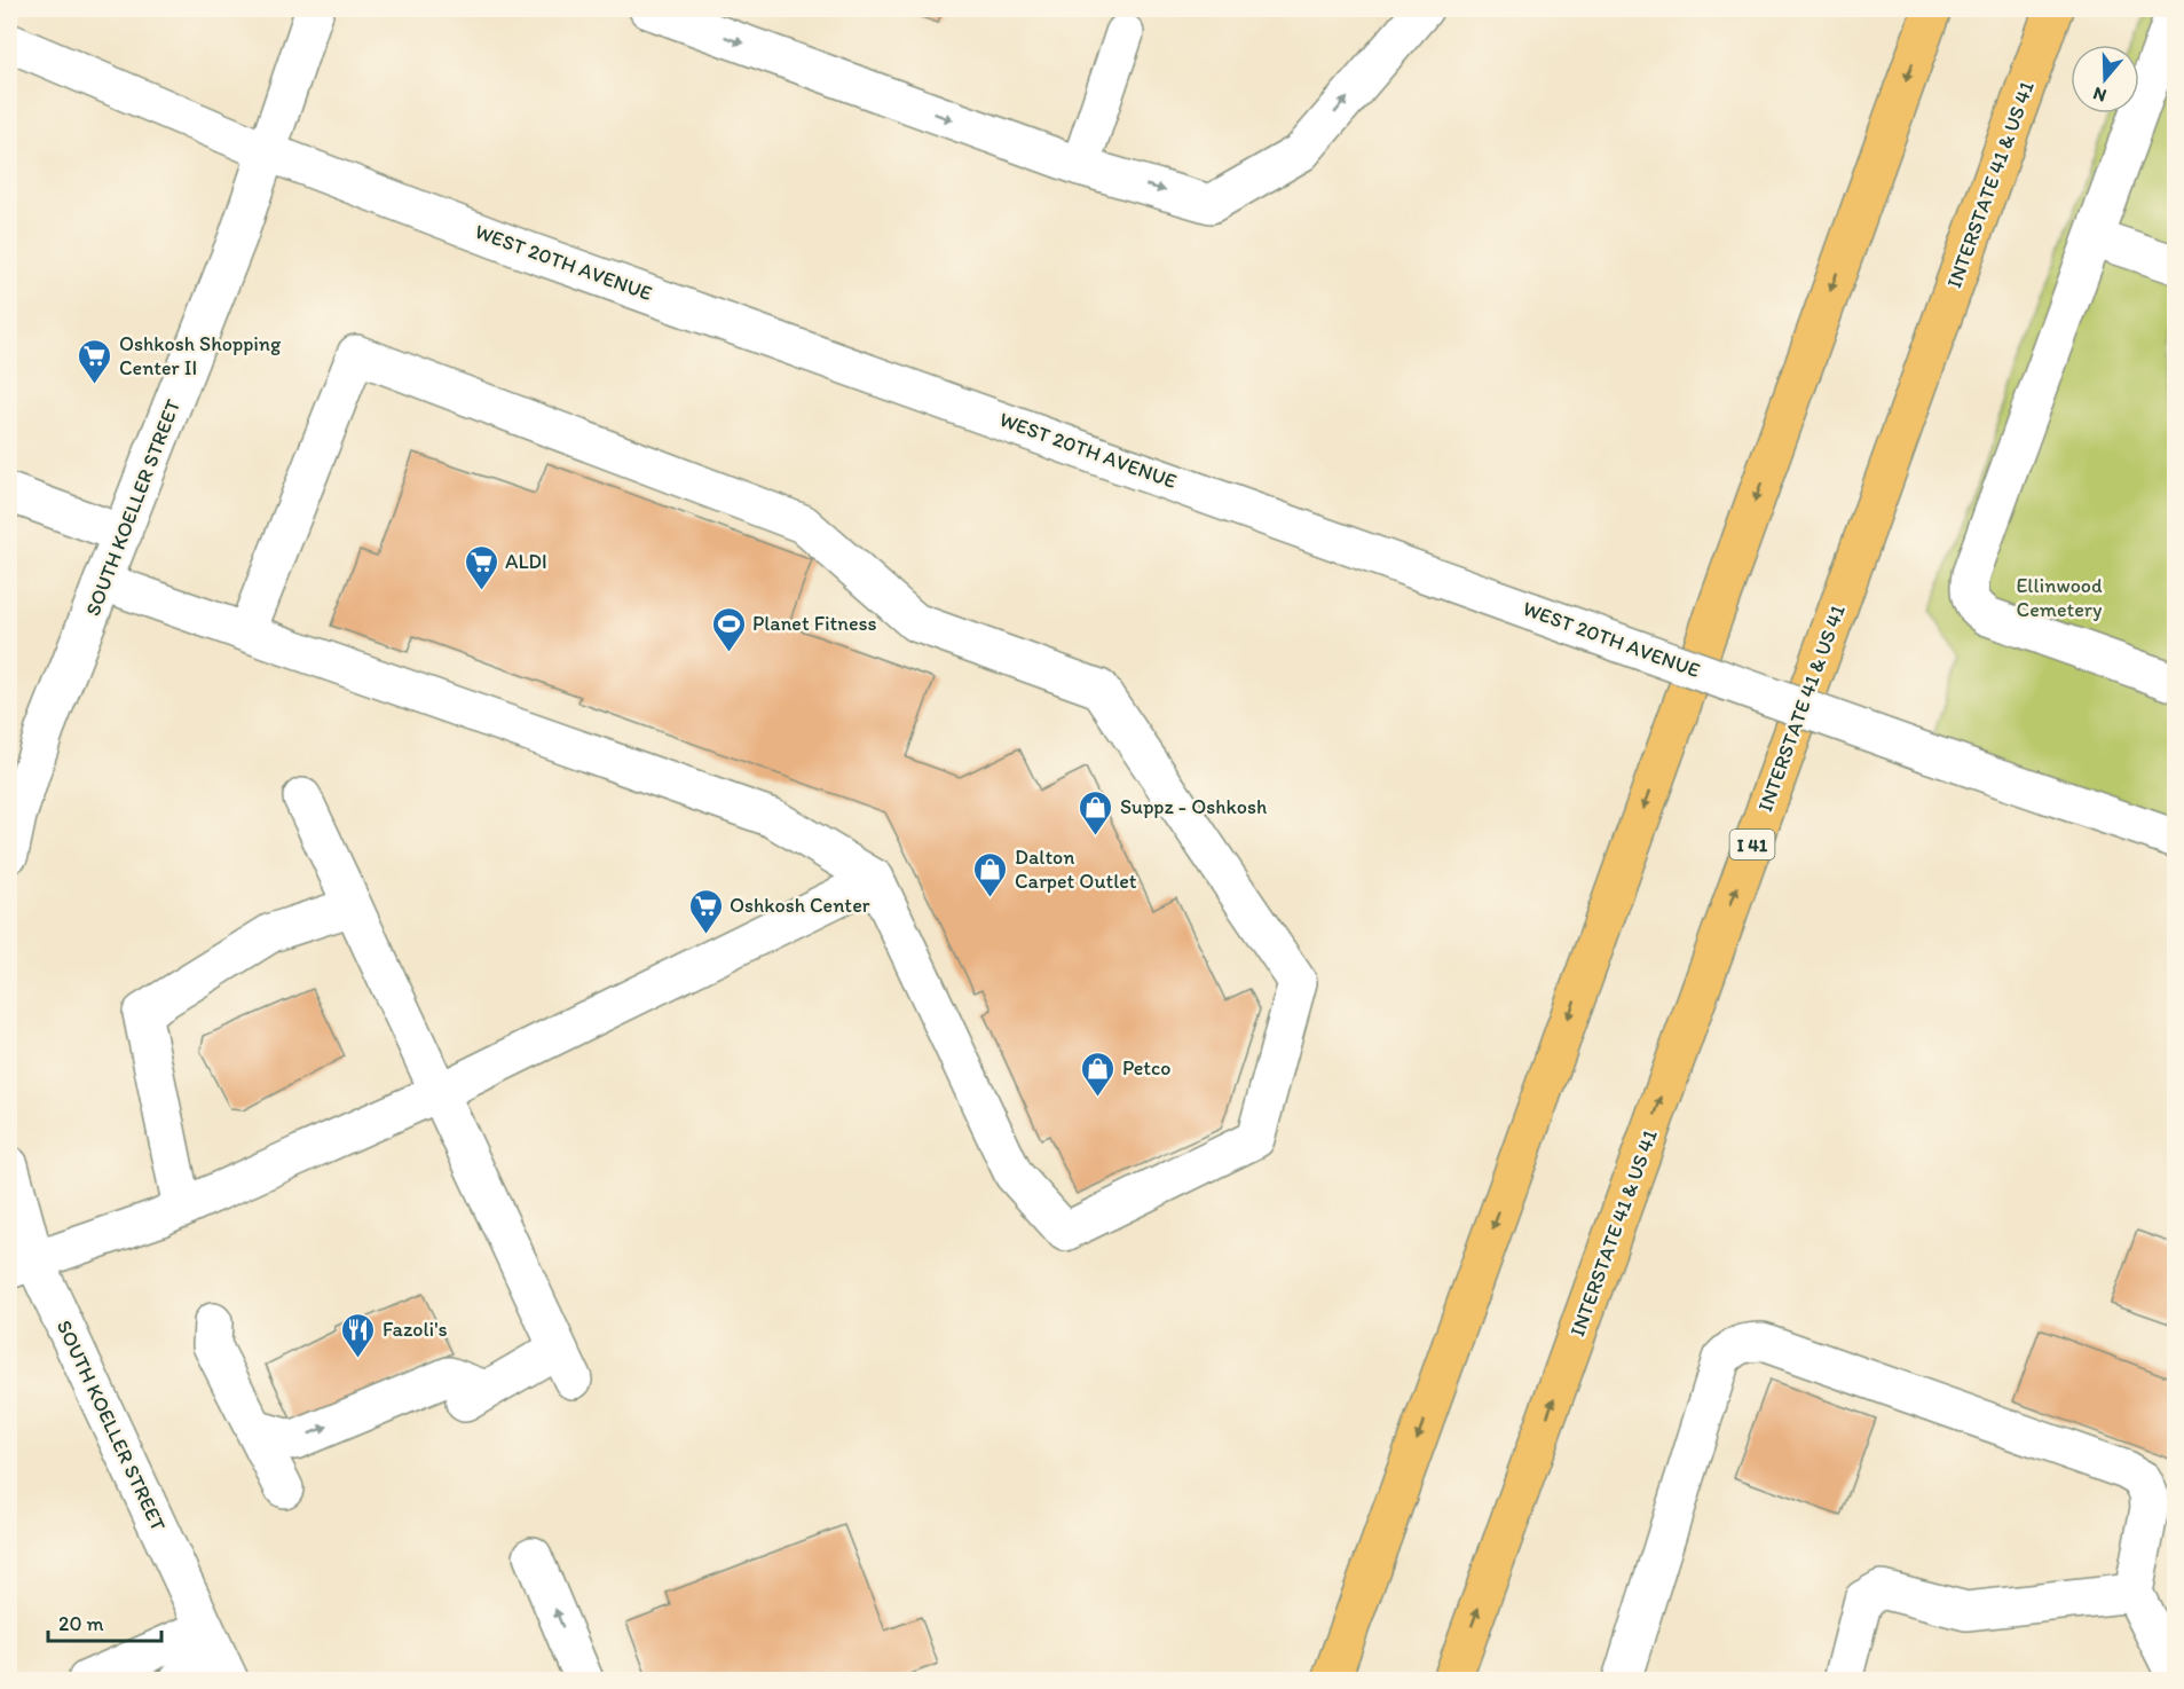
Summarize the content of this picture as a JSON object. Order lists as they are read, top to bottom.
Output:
{
  "streets": {
    "highway": ["INTERSTATE 41 & US 41", "I 41"],
    "street": ["WEST 20TH AVENUE", "SOUTH KOELLER STREET"]
  },
  "crossings": [
    ["WEST 20TH AVENUE", "SOUTH KOELLER STREET"]
  ],
  "parks": ["Ellinwood Cemetery"],
  "places": {
    "supermarket": ["Oshkosh Shopping Center II", "ALDI", "Oshkosh Center"],
    "sports": ["Planet Fitness"],
    "shop": ["Suppz - Oshkosh", "Dalton Carpet Outlet", "Petco"],
    "restaurant": ["Fazoli's"]
  },
  "scale_bar": "20 m",
  "north": "bottom"
}
